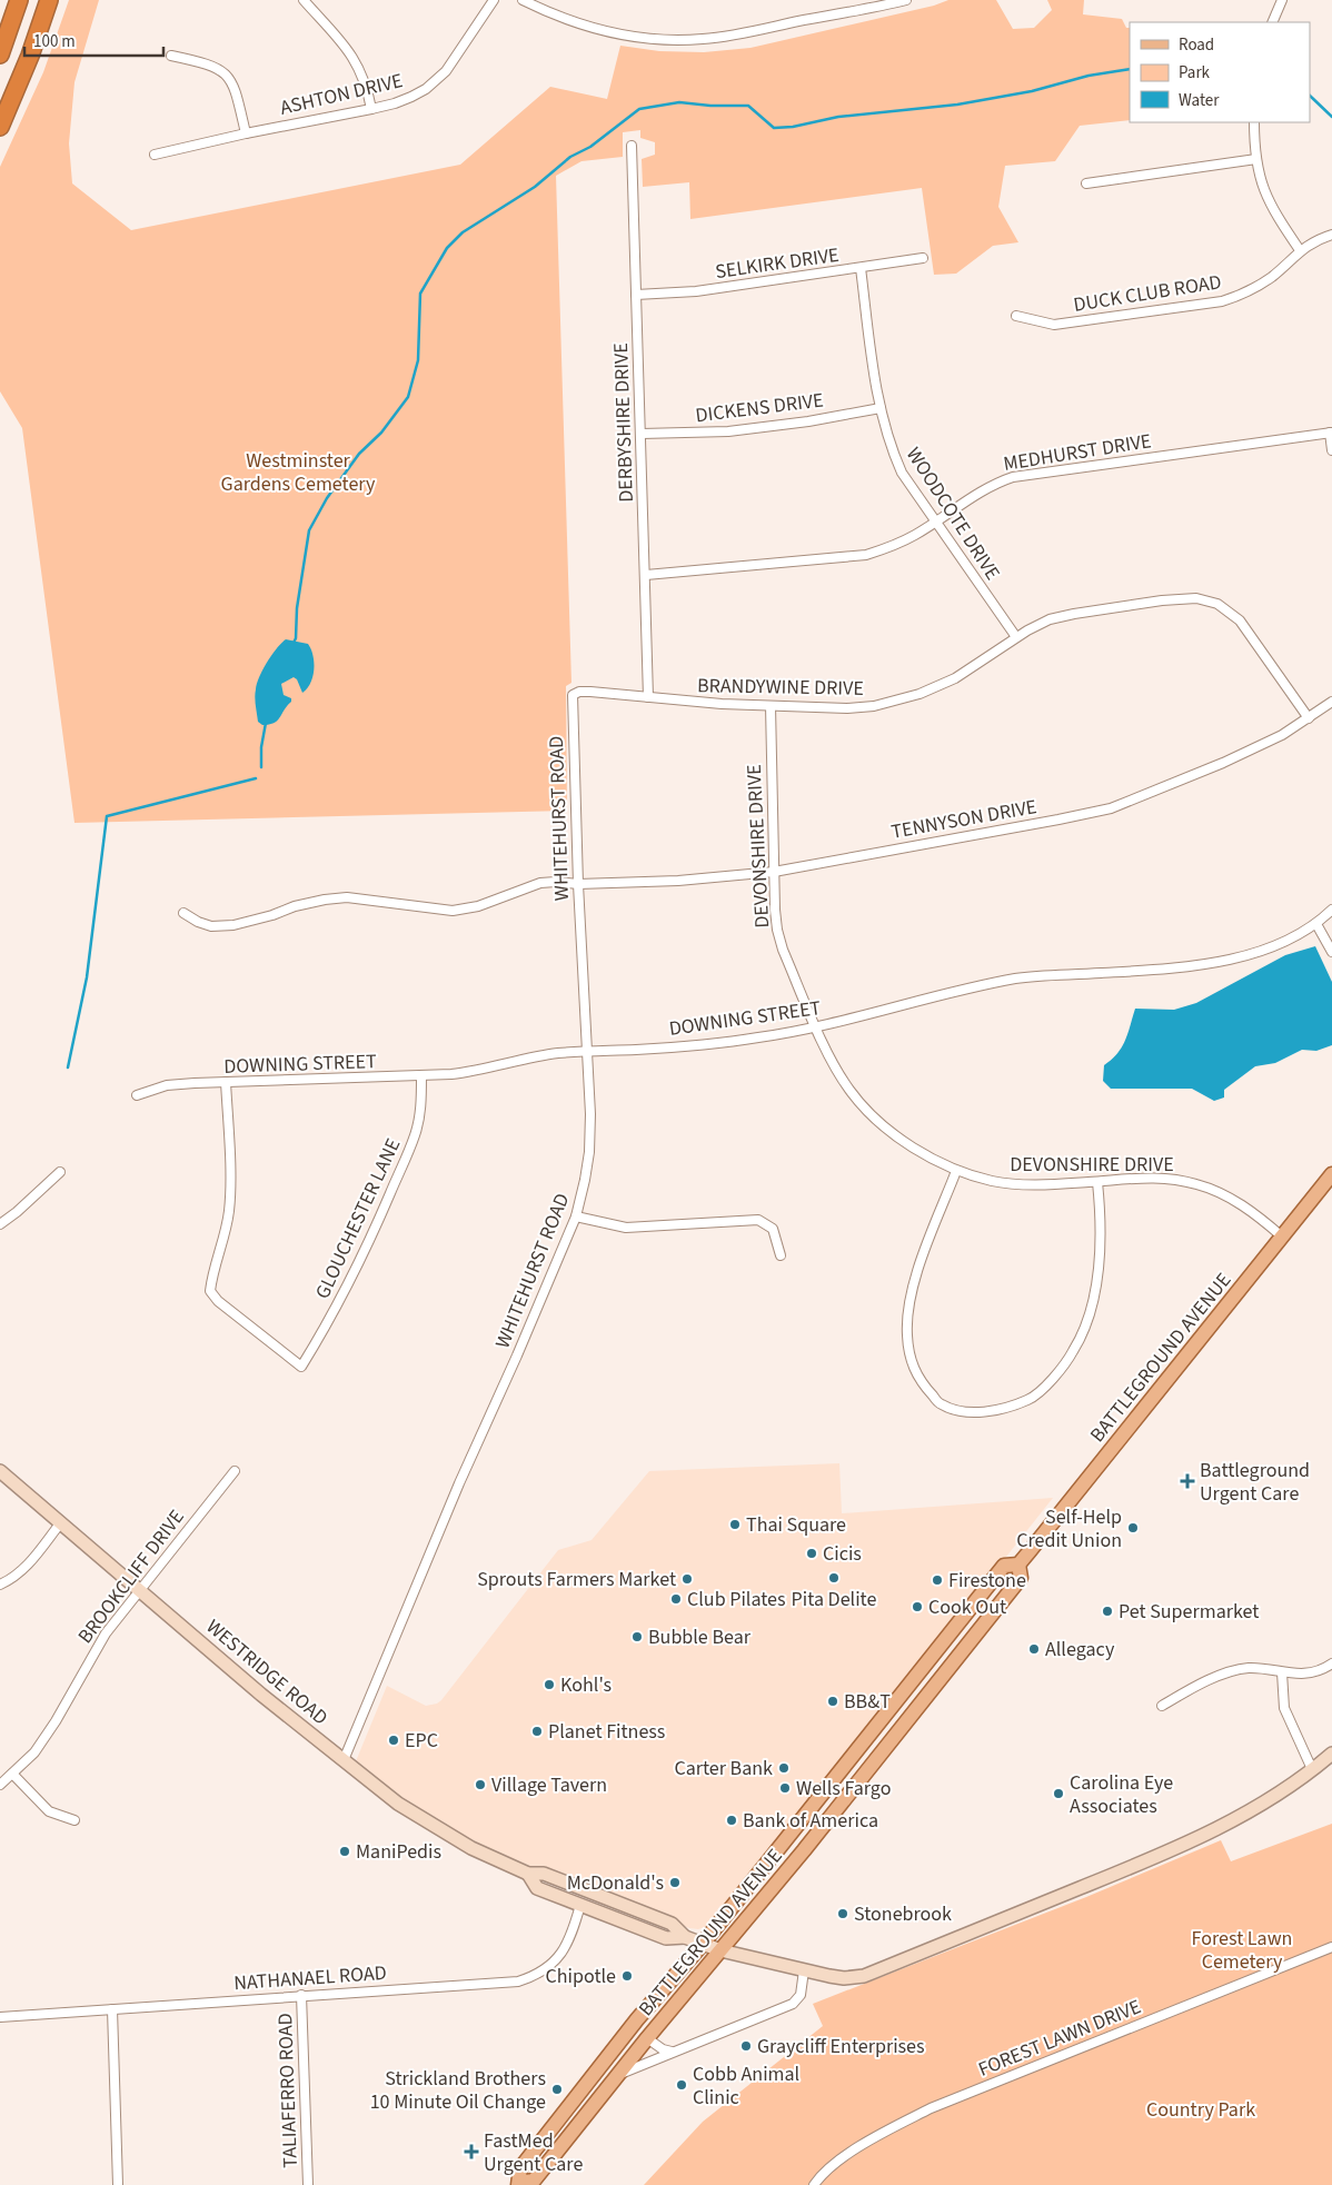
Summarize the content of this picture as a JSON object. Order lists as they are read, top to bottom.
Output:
{
  "streets": {
    "main road": ["BATTLEGROUND AVENUE", "WESTRIDGE ROAD"],
    "street": [
      "ASHTON DRIVE",
      "SELKIRK DRIVE",
      "DUCK CLUB ROAD",
      "DICKENS DRIVE",
      "DERBYSHIRE DRIVE",
      "MEDHURST DRIVE",
      "WOODCOTE DRIVE",
      "BRANDYWINE DRIVE",
      "WHITEHURST ROAD",
      "TENNYSON DRIVE",
      "DEVONSHIRE DRIVE",
      "DOWNING STREET",
      "GLOUCHESTER LANE",
      "BROOKCLIFF DRIVE",
      "NATHANAEL ROAD",
      "FOREST LAWN DRIVE",
      "TALIAFERRO ROAD"
    ]
  },
  "crossings": [
    ["SELKIRK DRIVE", "DERBYSHIRE DRIVE"],
    ["SELKIRK DRIVE", "WOODCOTE DRIVE"],
    ["DICKENS DRIVE", "DERBYSHIRE DRIVE"],
    ["DICKENS DRIVE", "WOODCOTE DRIVE"],
    ["DERBYSHIRE DRIVE", "MEDHURST DRIVE"],
    ["DERBYSHIRE DRIVE", "BRANDYWINE DRIVE"],
    ["MEDHURST DRIVE", "WOODCOTE DRIVE"],
    ["WOODCOTE DRIVE", "BRANDYWINE DRIVE"],
    ["BRANDYWINE DRIVE", "WHITEHURST ROAD"],
    ["BRANDYWINE DRIVE", "TENNYSON DRIVE"],
    ["BRANDYWINE DRIVE", "DEVONSHIRE DRIVE"],
    ["WHITEHURST ROAD", "TENNYSON DRIVE"],
    ["WHITEHURST ROAD", "DOWNING STREET"],
    ["WHITEHURST ROAD", "WESTRIDGE ROAD"],
    ["TENNYSON DRIVE", "DEVONSHIRE DRIVE"],
    ["DEVONSHIRE DRIVE", "DOWNING STREET"],
    ["DEVONSHIRE DRIVE", "BATTLEGROUND AVENUE"],
    ["DOWNING STREET", "GLOUCHESTER LANE"],
    ["BATTLEGROUND AVENUE", "WESTRIDGE ROAD"],
    ["BROOKCLIFF DRIVE", "WESTRIDGE ROAD"],
    ["WESTRIDGE ROAD", "NATHANAEL ROAD"],
    ["NATHANAEL ROAD", "TALIAFERRO ROAD"]
  ],
  "parks": ["Westminster Gardens Cemetery", "Forest Lawn Cemetery", "Country Park"],
  "places": {
    "health": ["Battleground Urgent Care", "FastMed Urgent Care"],
    "other": [
      "Thai Square",
      "Self-Help Credit Union",
      "Cicis",
      "Pita Delite",
      "Sprouts Farmers Market",
      "Firestone",
      "Club Pilates",
      "Cook Out",
      "Pet Supermarket",
      "Bubble Bear",
      "Allegacy",
      "Kohl's",
      "BB&T",
      "Planet Fitness",
      "EPC",
      "Carter Bank",
      "Village Tavern",
      "Wells Fargo",
      "Carolina Eye Associates",
      "Bank of America",
      "ManiPedis",
      "McDonald's",
      "Stonebrook",
      "Chipotle",
      "Graycliff Enterprises",
      "Cobb Animal Clinic",
      "Strickland Brothers 10 Minute Oil Change"
    ]
  },
  "legend": ["Road", "Park", "Water"],
  "scale_bar": "100 m"
}
